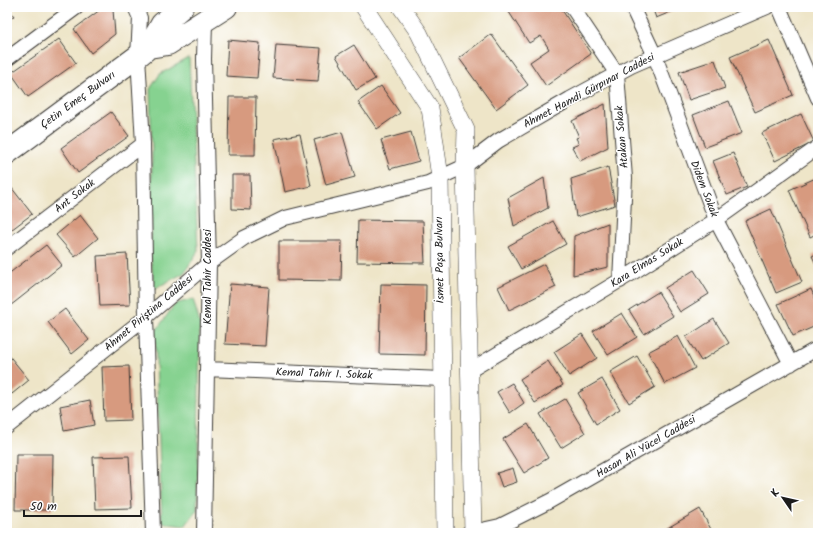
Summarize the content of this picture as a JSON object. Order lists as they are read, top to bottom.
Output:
{
  "streets": {
    "main road": ["Çetin Emeç Bulvarı"],
    "street": [
      "Ahmet Hamdi Gürpınar Caddesi",
      "Atakan Sokak",
      "Didem Sokak",
      "Ant Sokak",
      "İsmet Paşa Bulvarı",
      "Kara Elmas Sokak",
      "Kemal Tahir Caddesi",
      "Ahmet Piriştina Caddesi",
      "Kemal Tahir 1. Sokak",
      "Hasan Ali Yücel Caddesi"
    ]
  },
  "crossings": [
    ["Ahmet Hamdi Gürpınar Caddesi", "Atakan Sokak"],
    ["Ahmet Hamdi Gürpınar Caddesi", "Didem Sokak"],
    ["Ahmet Hamdi Gürpınar Caddesi", "İsmet Paşa Bulvarı"],
    ["Ahmet Hamdi Gürpınar Caddesi", "Ahmet Piriştina Caddesi"],
    ["Çetin Emeç Bulvarı", "Kemal Tahir Caddesi"],
    ["Atakan Sokak", "Kara Elmas Sokak"],
    ["Didem Sokak", "Kara Elmas Sokak"],
    ["Didem Sokak", "Hasan Ali Yücel Caddesi"],
    ["İsmet Paşa Bulvarı", "Ahmet Piriştina Caddesi"],
    ["İsmet Paşa Bulvarı", "Kemal Tahir 1. Sokak"],
    ["Kemal Tahir Caddesi", "Ahmet Piriştina Caddesi"],
    ["Kemal Tahir Caddesi", "Kemal Tahir 1. Sokak"]
  ],
  "scale_bar": "50 m",
  "north": "top left"
}
